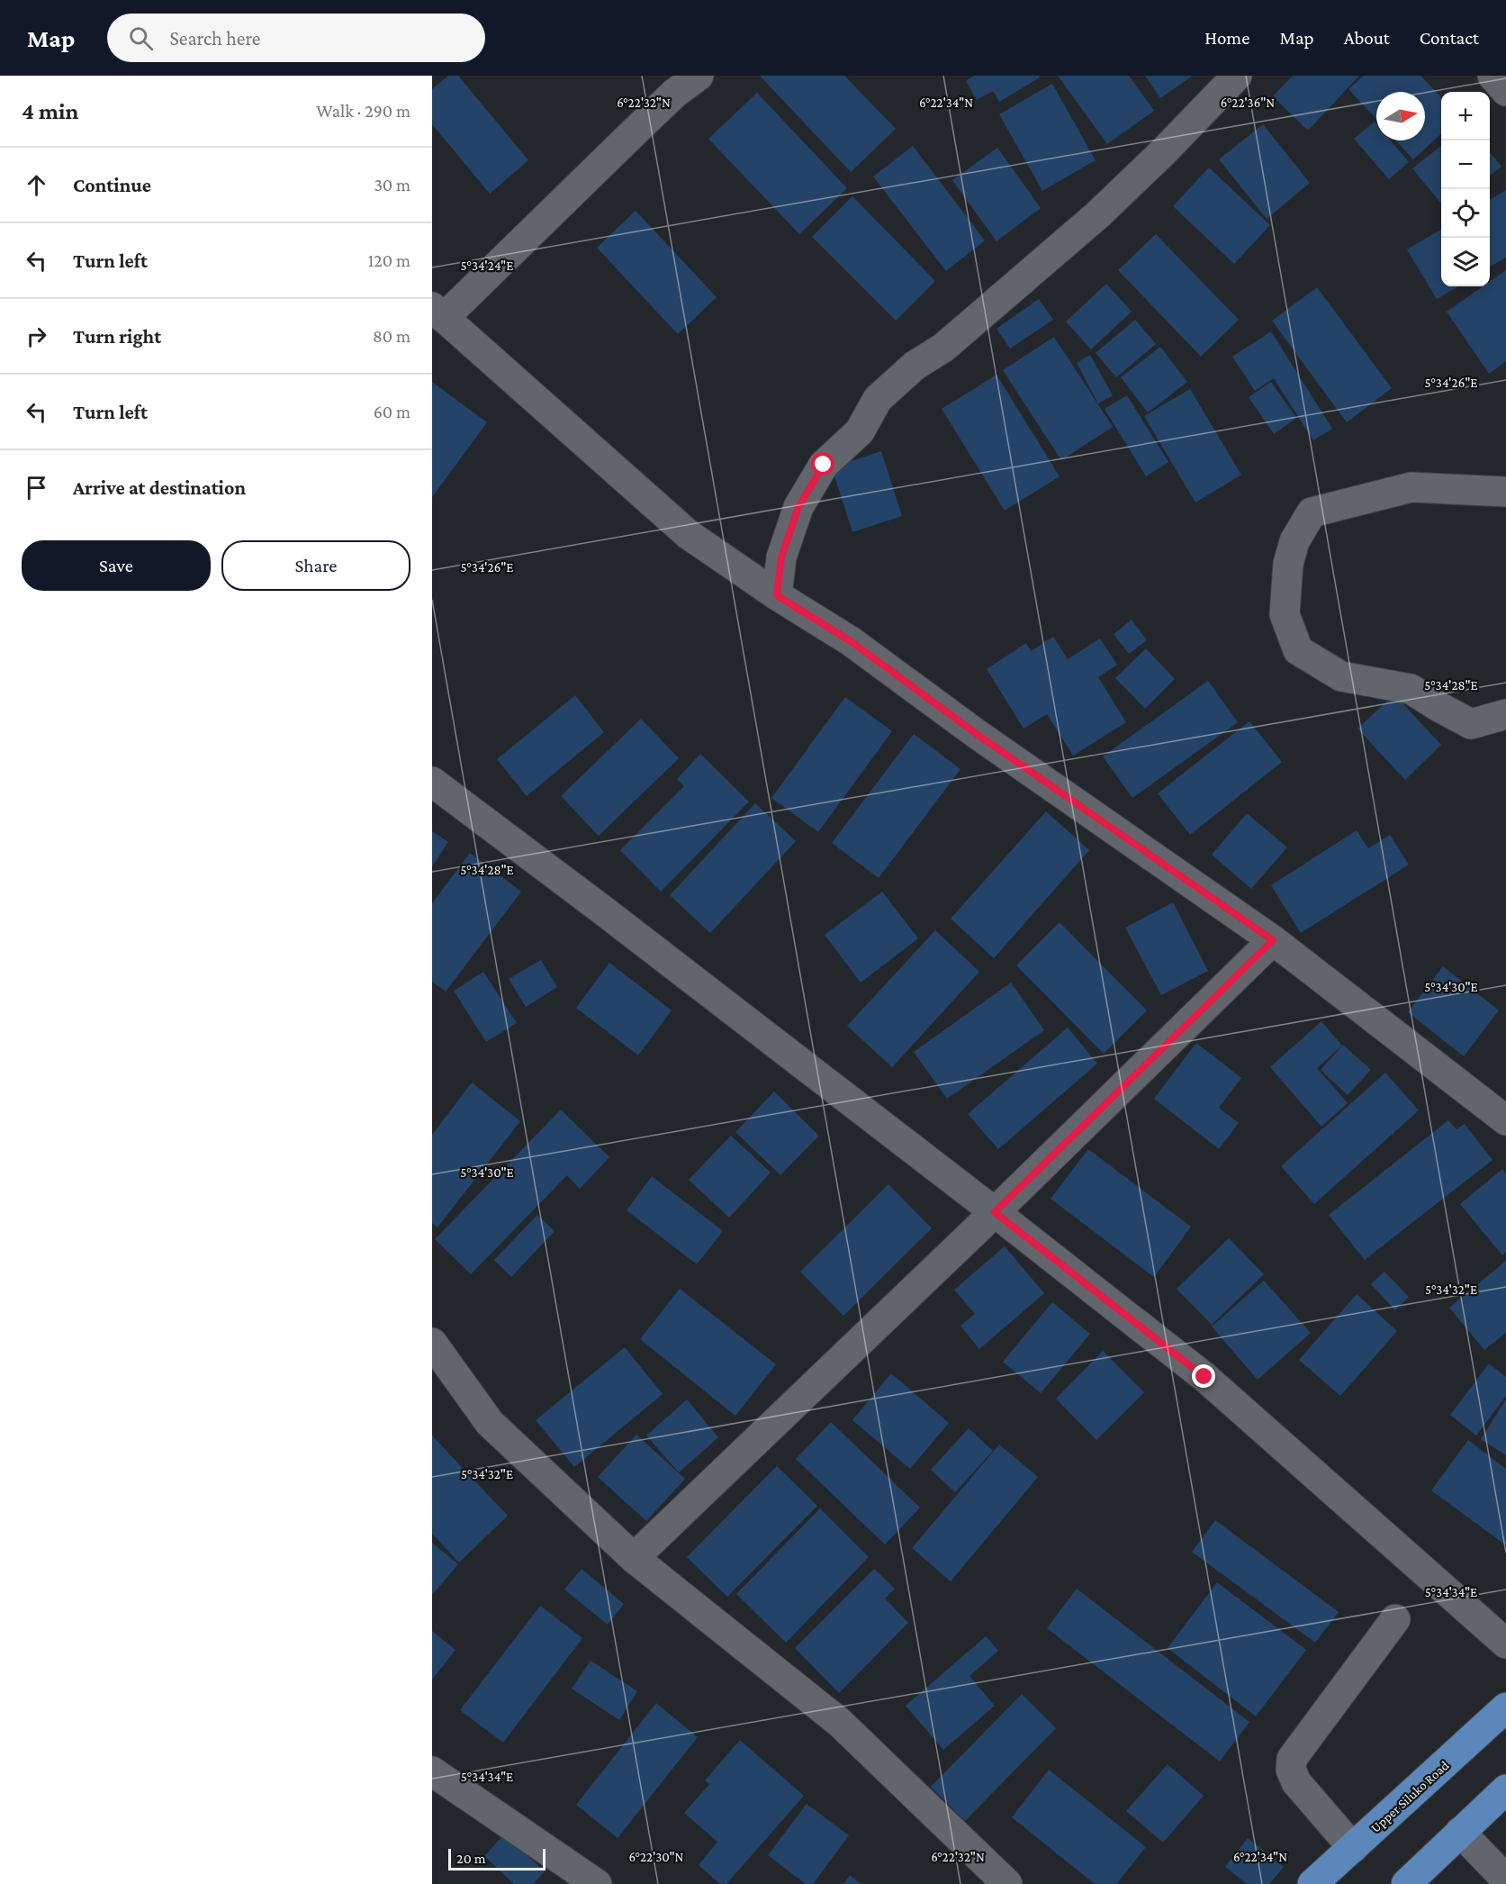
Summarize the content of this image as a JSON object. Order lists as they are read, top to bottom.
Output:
{
  "streets": {
    "main road": ["Upper Siluko Road"]
  },
  "scale_bar": "20 m",
  "north": "right",
  "page": {
    "header": "Map",
    "search": "Search here",
    "nav": [
      "Home",
      "Map",
      "About",
      "Contact"
    ],
    "heading": ["4 min", "Walk · 290 m"],
    "map_buttons": ["+", "−"],
    "list": [
      ["Continue", "30 m"],
      ["Turn left", "120 m"],
      ["Turn right", "80 m"],
      ["Turn left", "60 m"],
      "Arrive at destination"
    ],
    "buttons": ["Save", "Share"],
    "scale": "20 m"
  },
  "coordinates": [
    "6°22'32\"N",
    "6°22'34\"N",
    "6°22'36\"N",
    "5°34'24\"E",
    "5°34'26\"E",
    "5°34'28\"E",
    "5°34'30\"E",
    "5°34'32\"E",
    "5°34'34\"E",
    "6°22'30\"N"
  ]
}
